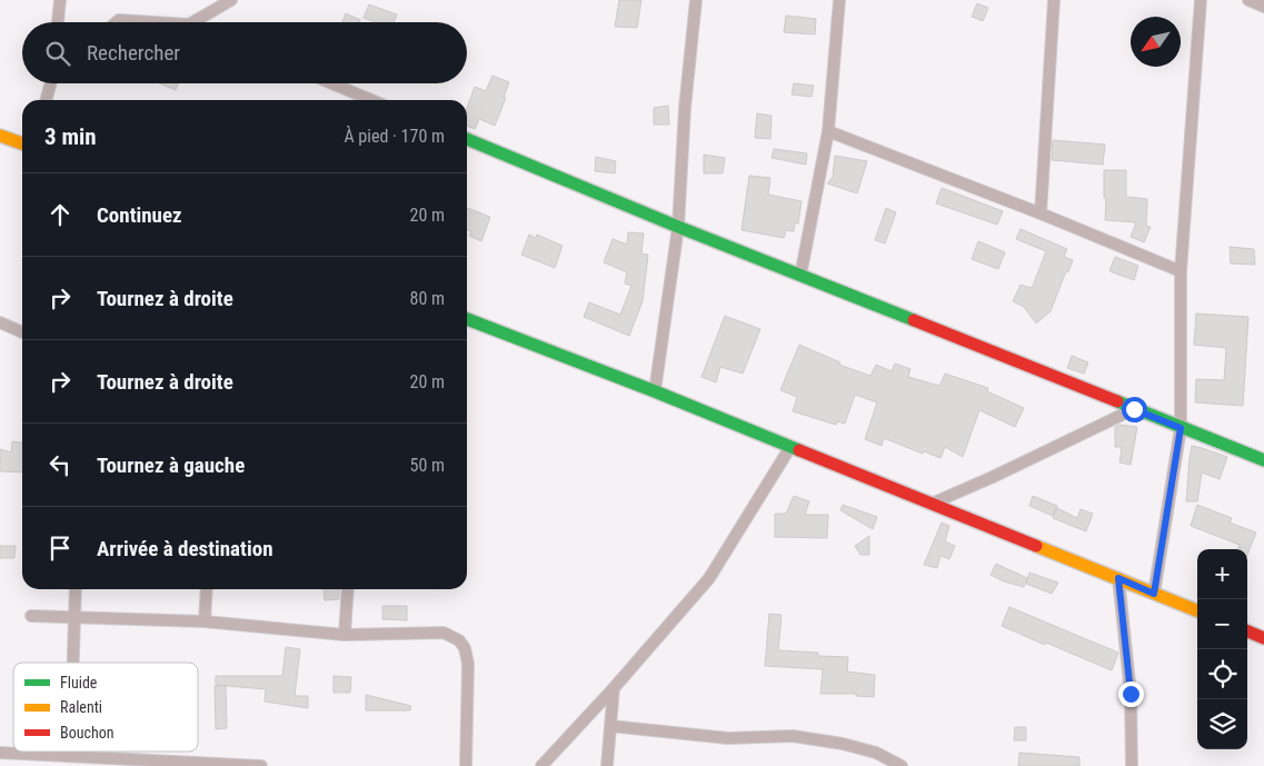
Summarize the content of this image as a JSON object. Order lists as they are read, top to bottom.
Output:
{
  "legend": ["Fluide", "Ralenti", "Bouchon"],
  "north": "bottom left",
  "page": {
    "search": "Rechercher",
    "heading": ["3 min", "À pied · 170 m"],
    "list": [
      ["Continuez", "20 m"],
      ["Tournez à droite", "80 m"],
      ["Tournez à droite", "20 m"],
      ["Tournez à gauche", "50 m"],
      "Arrivée à destination"
    ],
    "map_buttons": ["+", "−"]
  }
}
